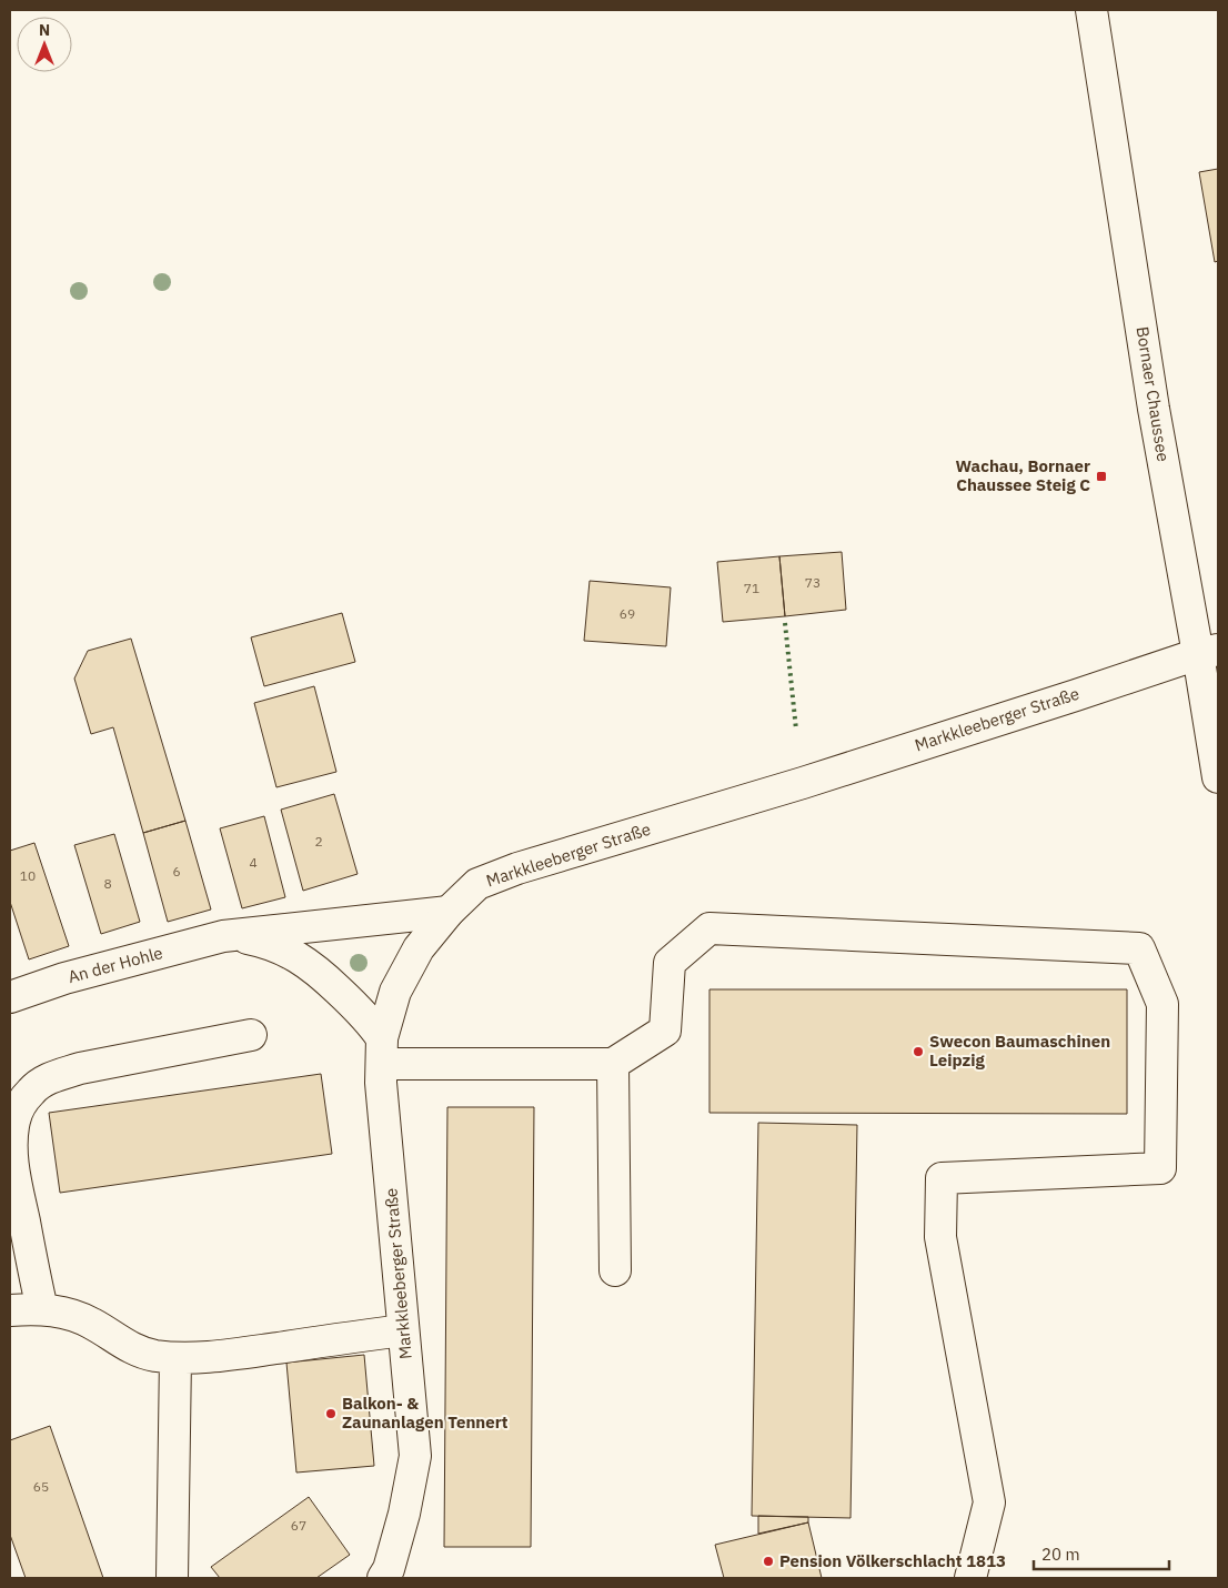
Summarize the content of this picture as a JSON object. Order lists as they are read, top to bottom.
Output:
{
  "streets": {
    "main road": ["Bornaer Chaussee", "Markkleeberger Straße", "An der Hohle"]
  },
  "crossings": [
    ["Bornaer Chaussee", "Markkleeberger Straße"]
  ],
  "places": {
    "transit": ["Wachau, Bornaer Chaussee Steig C"],
    "other": ["Swecon Baumaschinen Leipzig", "Balkon- & Zaunanlagen Tennert", "Pension Völkerschlacht 1813"]
  },
  "house_numbers": [
    "73",
    "71",
    "69",
    "2",
    "4",
    "6",
    "10",
    "8",
    "65",
    "67"
  ],
  "scale_bar": "20 m",
  "north": "top"
}
